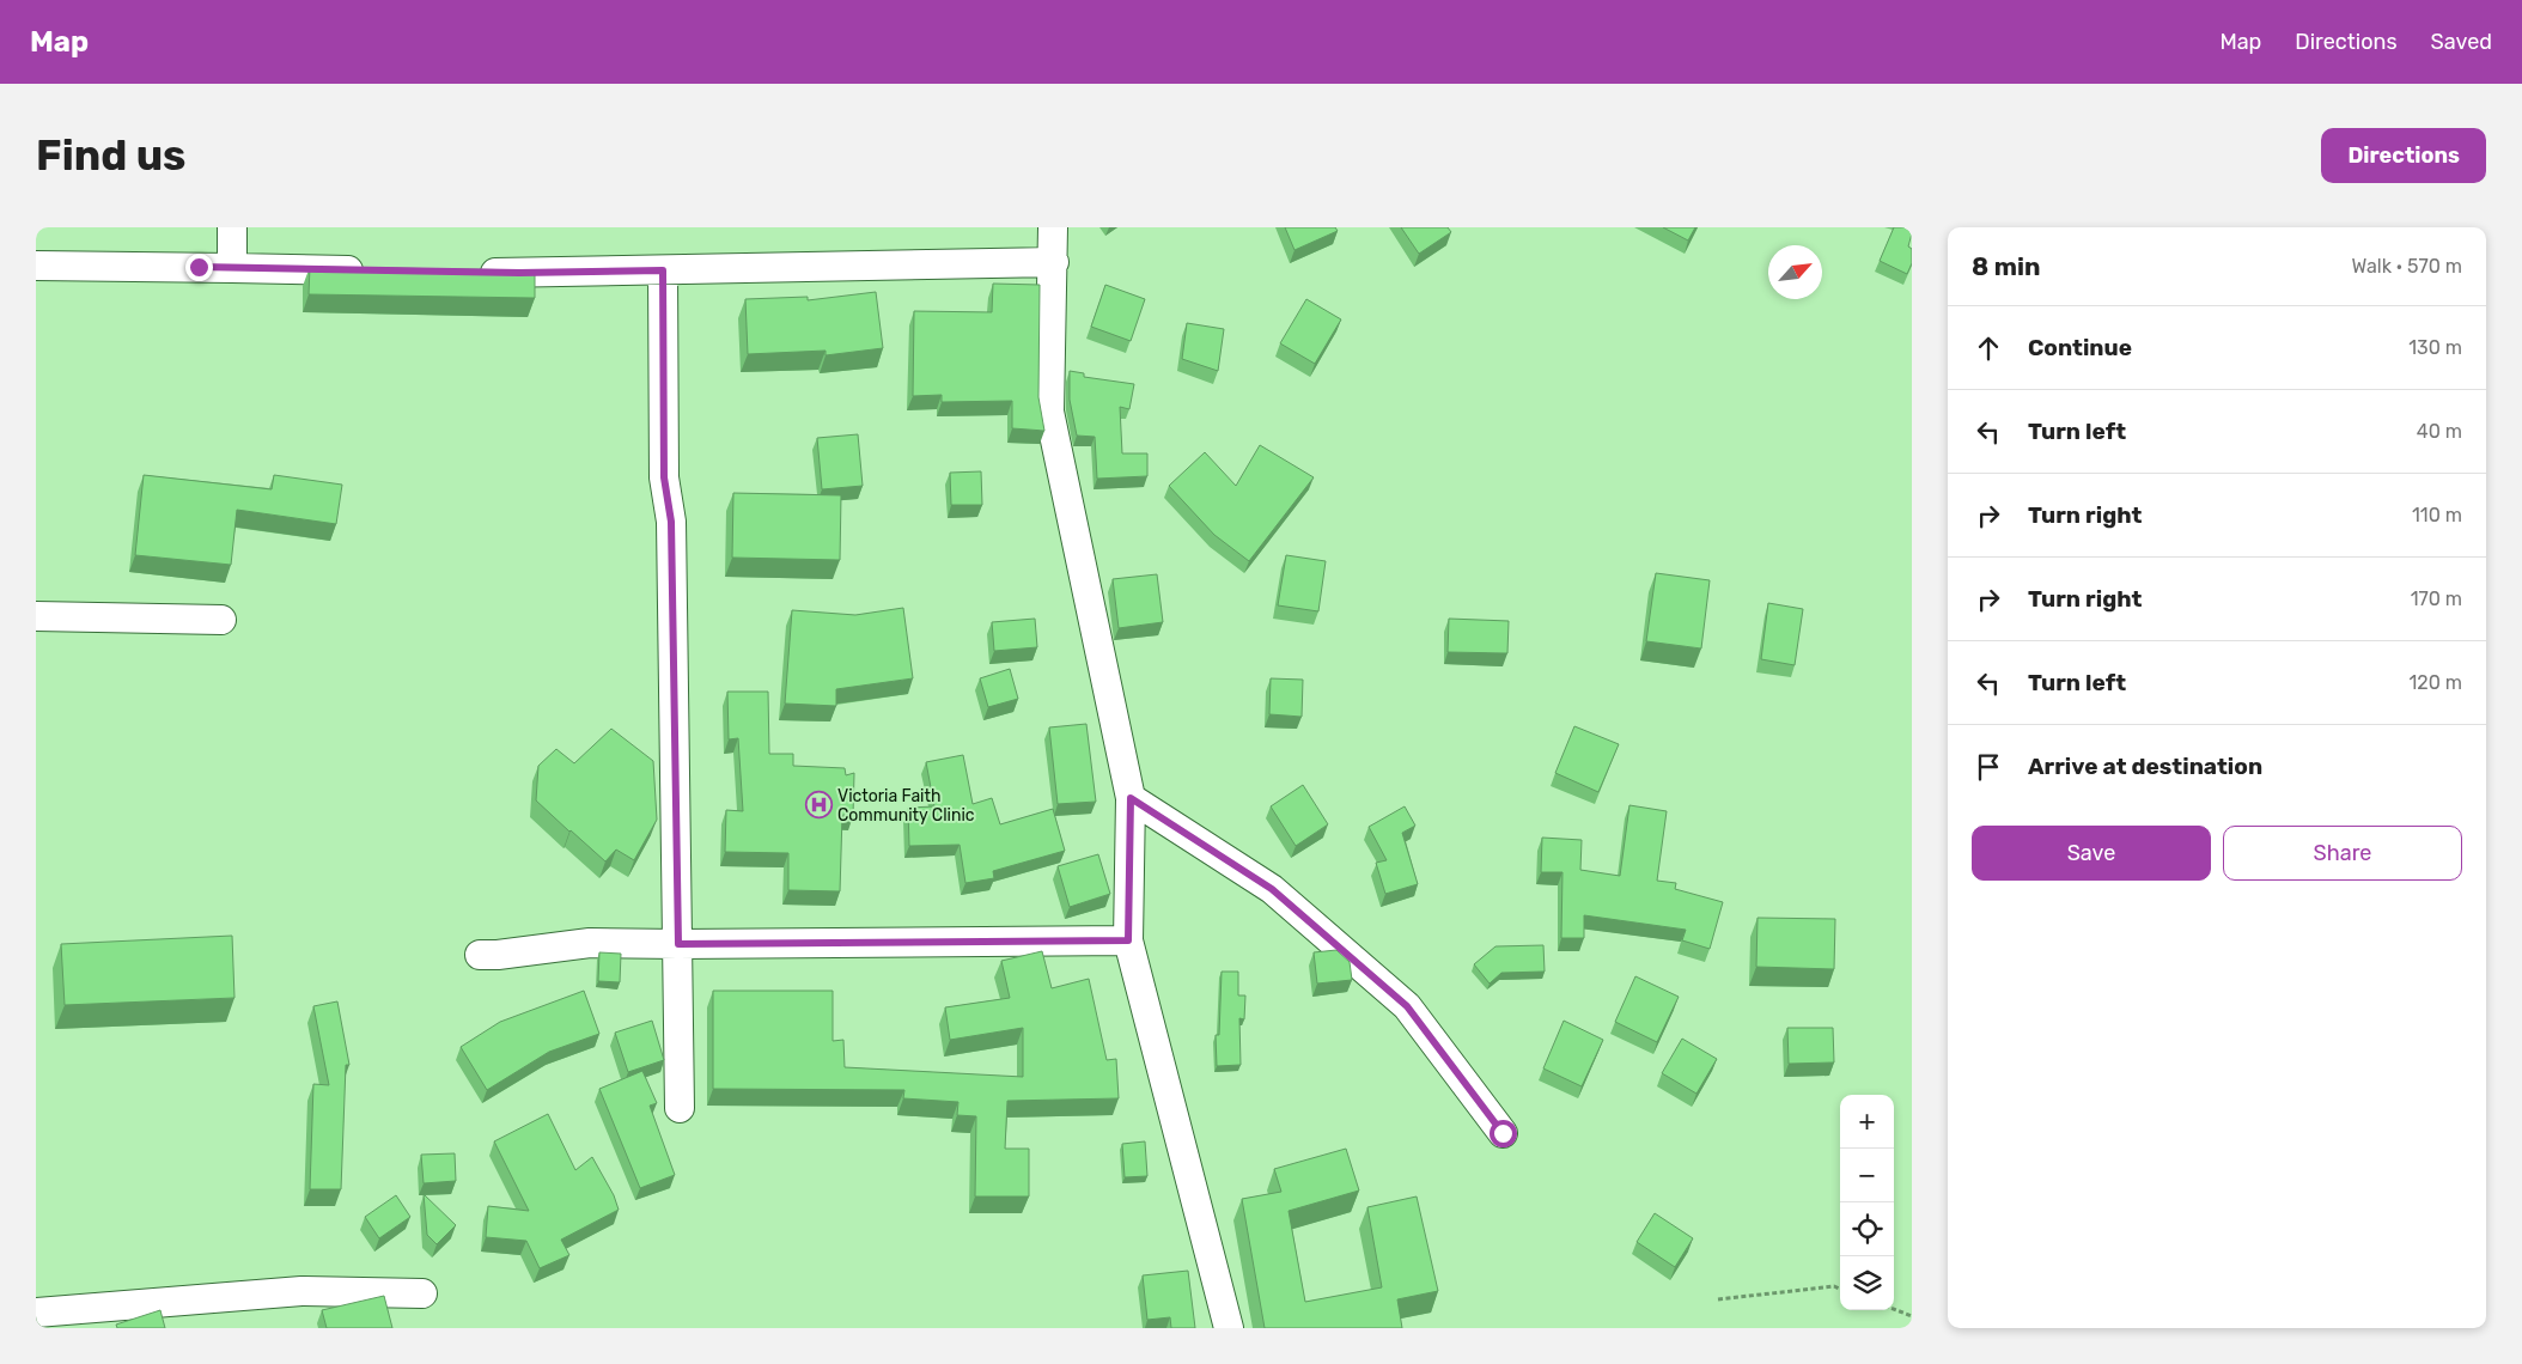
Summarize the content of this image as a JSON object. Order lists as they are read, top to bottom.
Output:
{
  "places": {
    "hospital": ["Victoria Faith Community Clinic"]
  },
  "north": "top right",
  "page": {
    "header": "Map",
    "nav": ["Map", "Directions", "Saved"],
    "buttons": [
      "Directions",
      ["Save", "Share"]
    ],
    "title": "Find us",
    "heading": ["8 min", "Walk · 570 m"],
    "list": [
      ["Continue", "130 m"],
      ["Turn left", "40 m"],
      ["Turn right", "110 m"],
      ["Turn right", "170 m"],
      ["Turn left", "120 m"],
      "Arrive at destination"
    ],
    "map_buttons": ["+", "−"]
  }
}
